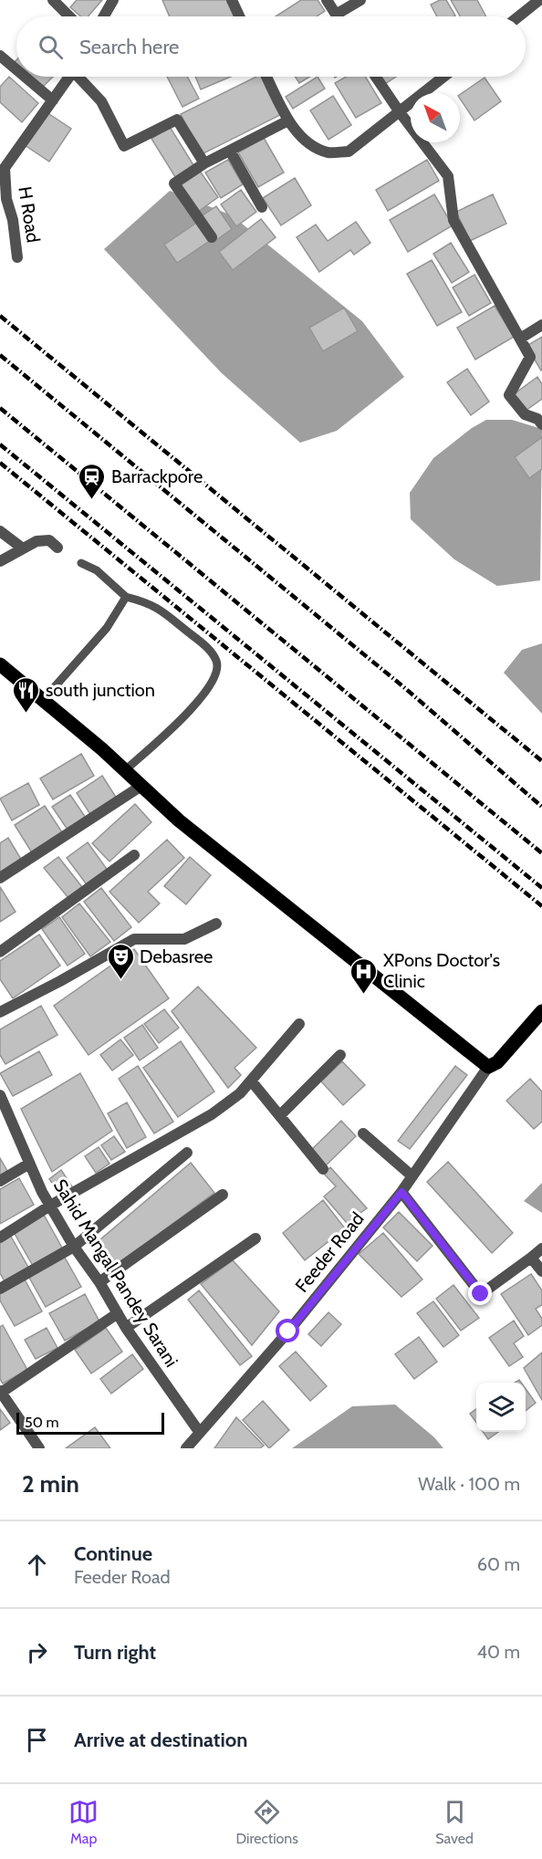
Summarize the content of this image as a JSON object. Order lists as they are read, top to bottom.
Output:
{
  "streets": {
    "street": ["H Road", "Feeder Road", "Sahid Mangal Pandey Sarani"]
  },
  "crossings": [
    ["Feeder Road", "Sahid Mangal Pandey Sarani"]
  ],
  "places": {
    "station": ["Barrackpore"],
    "restaurant": ["south junction"],
    "theatre": ["Debasree"],
    "hospital": ["XPons Doctor's Clinic"]
  },
  "scale_bar": "50 m",
  "north": "top left",
  "page": {
    "search": "Search here",
    "scale": "50 m",
    "heading": ["2 min", "Walk · 100 m"],
    "list": [
      ["Continue", "Feeder Road", "60 m"],
      ["Turn right", "40 m"],
      "Arrive at destination"
    ],
    "nav": ["Map", "Directions", "Saved"]
  }
}
